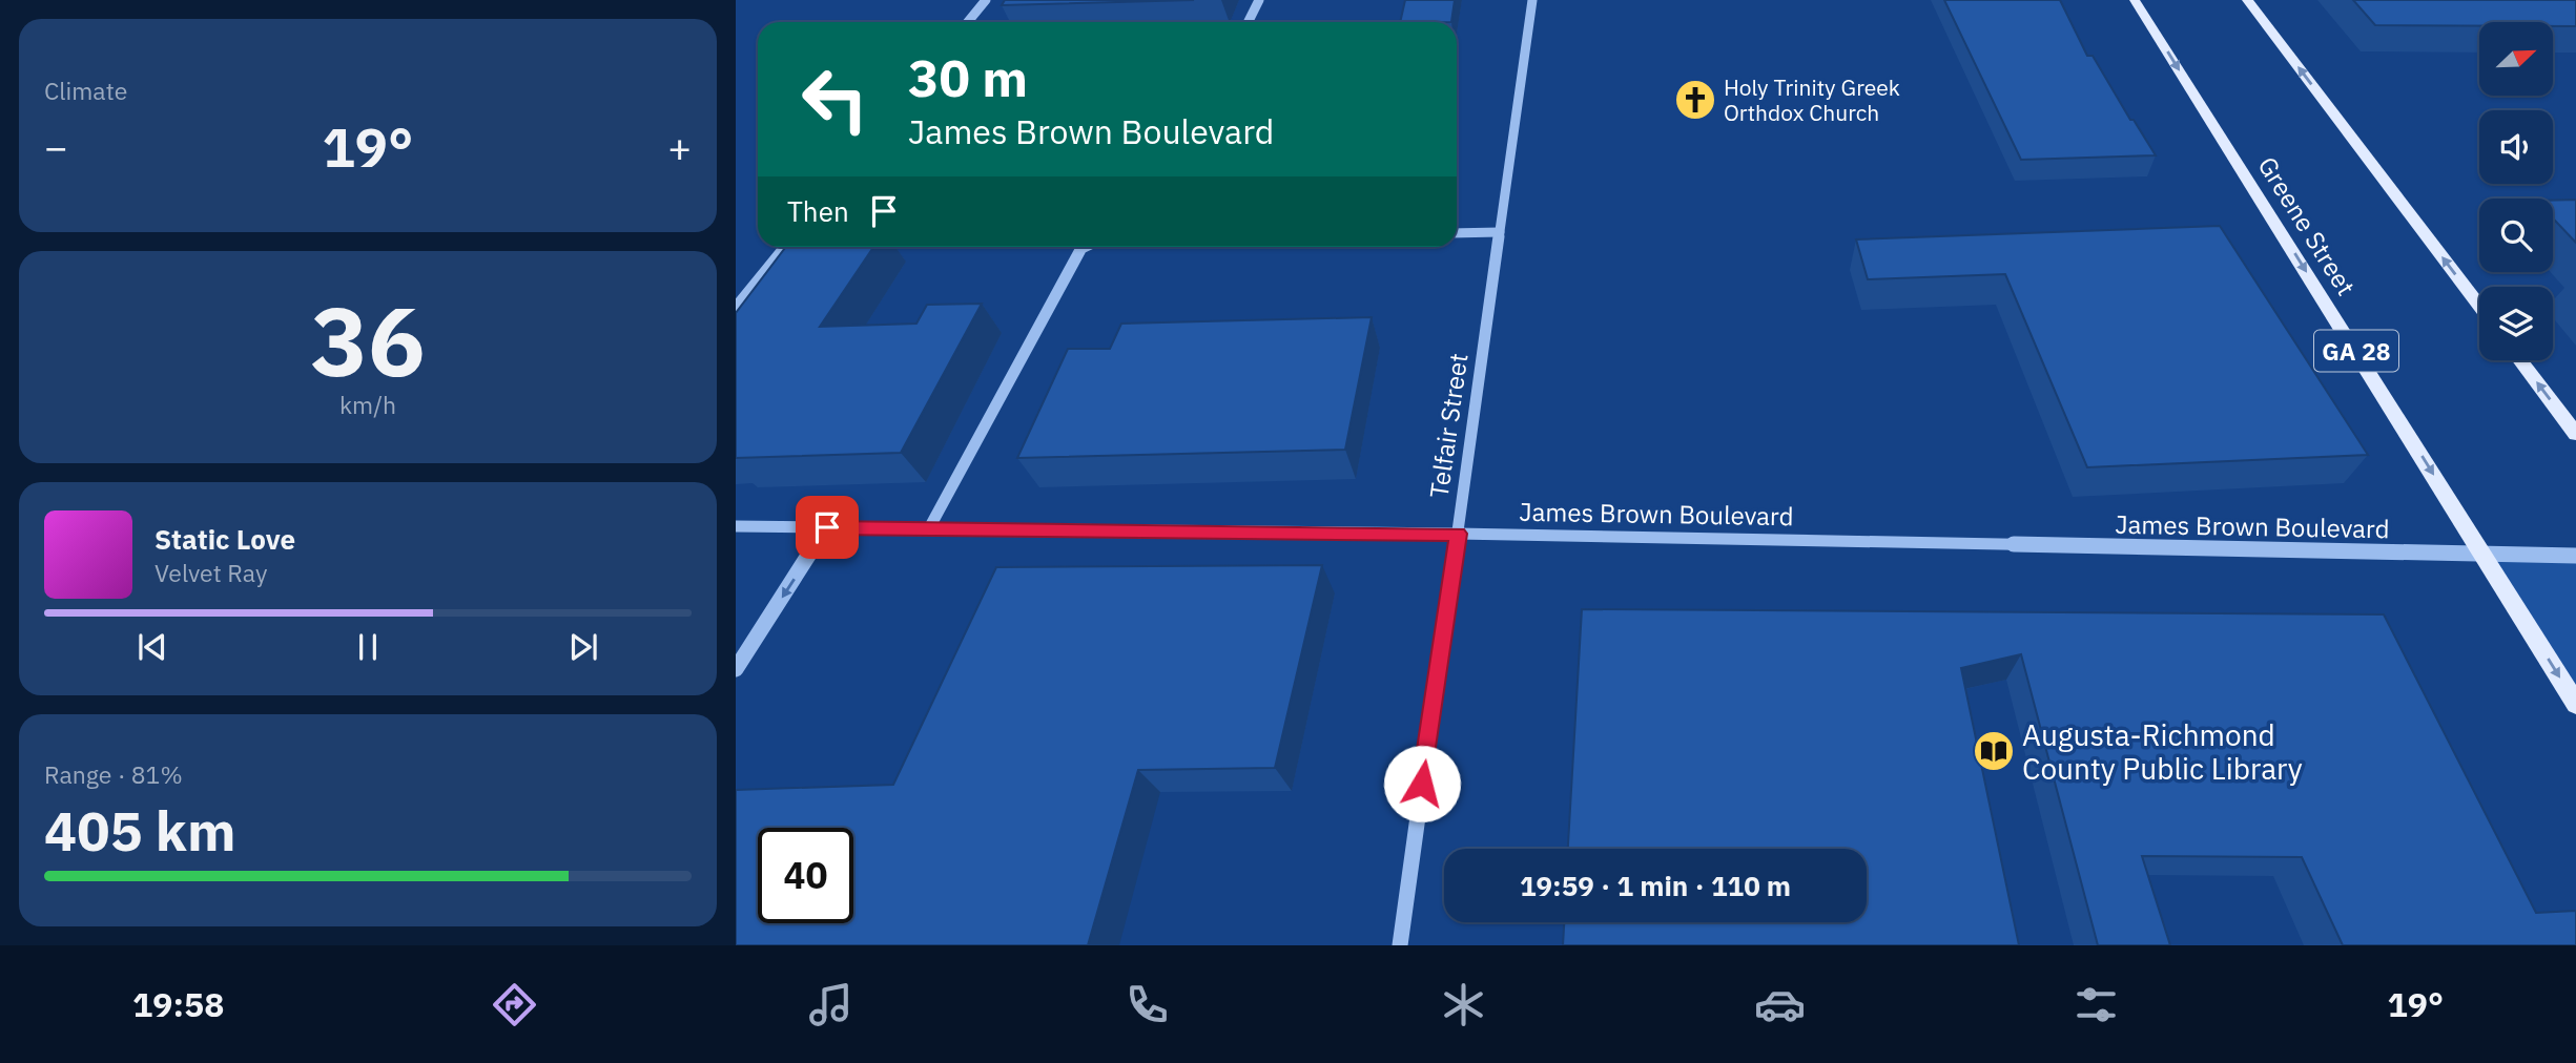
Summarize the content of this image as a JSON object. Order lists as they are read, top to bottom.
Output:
{
  "streets": {
    "main road": ["Greene Street", "GA 28"],
    "street": ["Telfair Street", "James Brown Boulevard"]
  },
  "crossings": [
    ["Greene Street", "James Brown Boulevard"],
    ["Telfair Street", "James Brown Boulevard"]
  ],
  "places": {
    "church": ["Holy Trinity Greek Orthdox Church"],
    "library": ["Augusta-Richmond County Public Library"]
  },
  "north": "top right",
  "page": {
    "tile": [
      "Climate",
      ["36", "km/h"],
      ["Range · 81%", "405 km"]
    ],
    "turn": ["30 m", "James Brown Boulevard"],
    "heat": ["−", "19°", "+"],
    "then": "Then",
    "song": ["Static Love", "Velvet Ray"],
    "limit": "40",
    "trip": "19:59 · 1 min · 110 m",
    "tabs": ["19:58", "19°"]
  }
}
